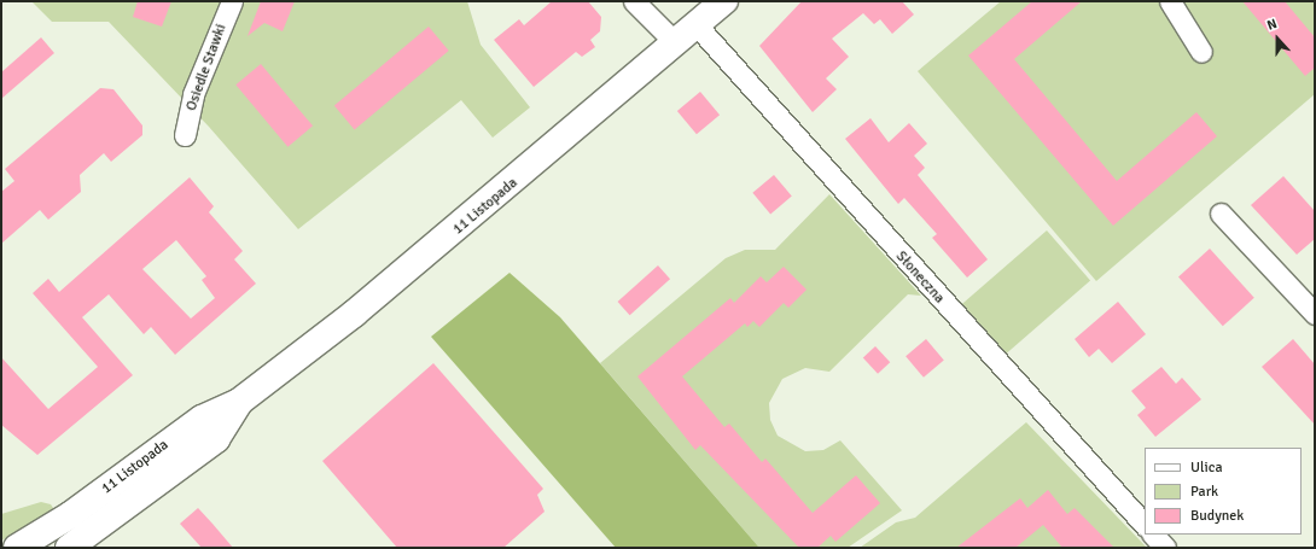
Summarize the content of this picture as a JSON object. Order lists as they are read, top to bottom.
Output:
{
  "streets": {
    "street": ["Osiedle Stawki", "11 Listopada", "Słoneczna"]
  },
  "crossings": [
    ["11 Listopada", "Słoneczna"]
  ],
  "legend": ["Ulica", "Park", "Budynek"],
  "north": "top"
}
